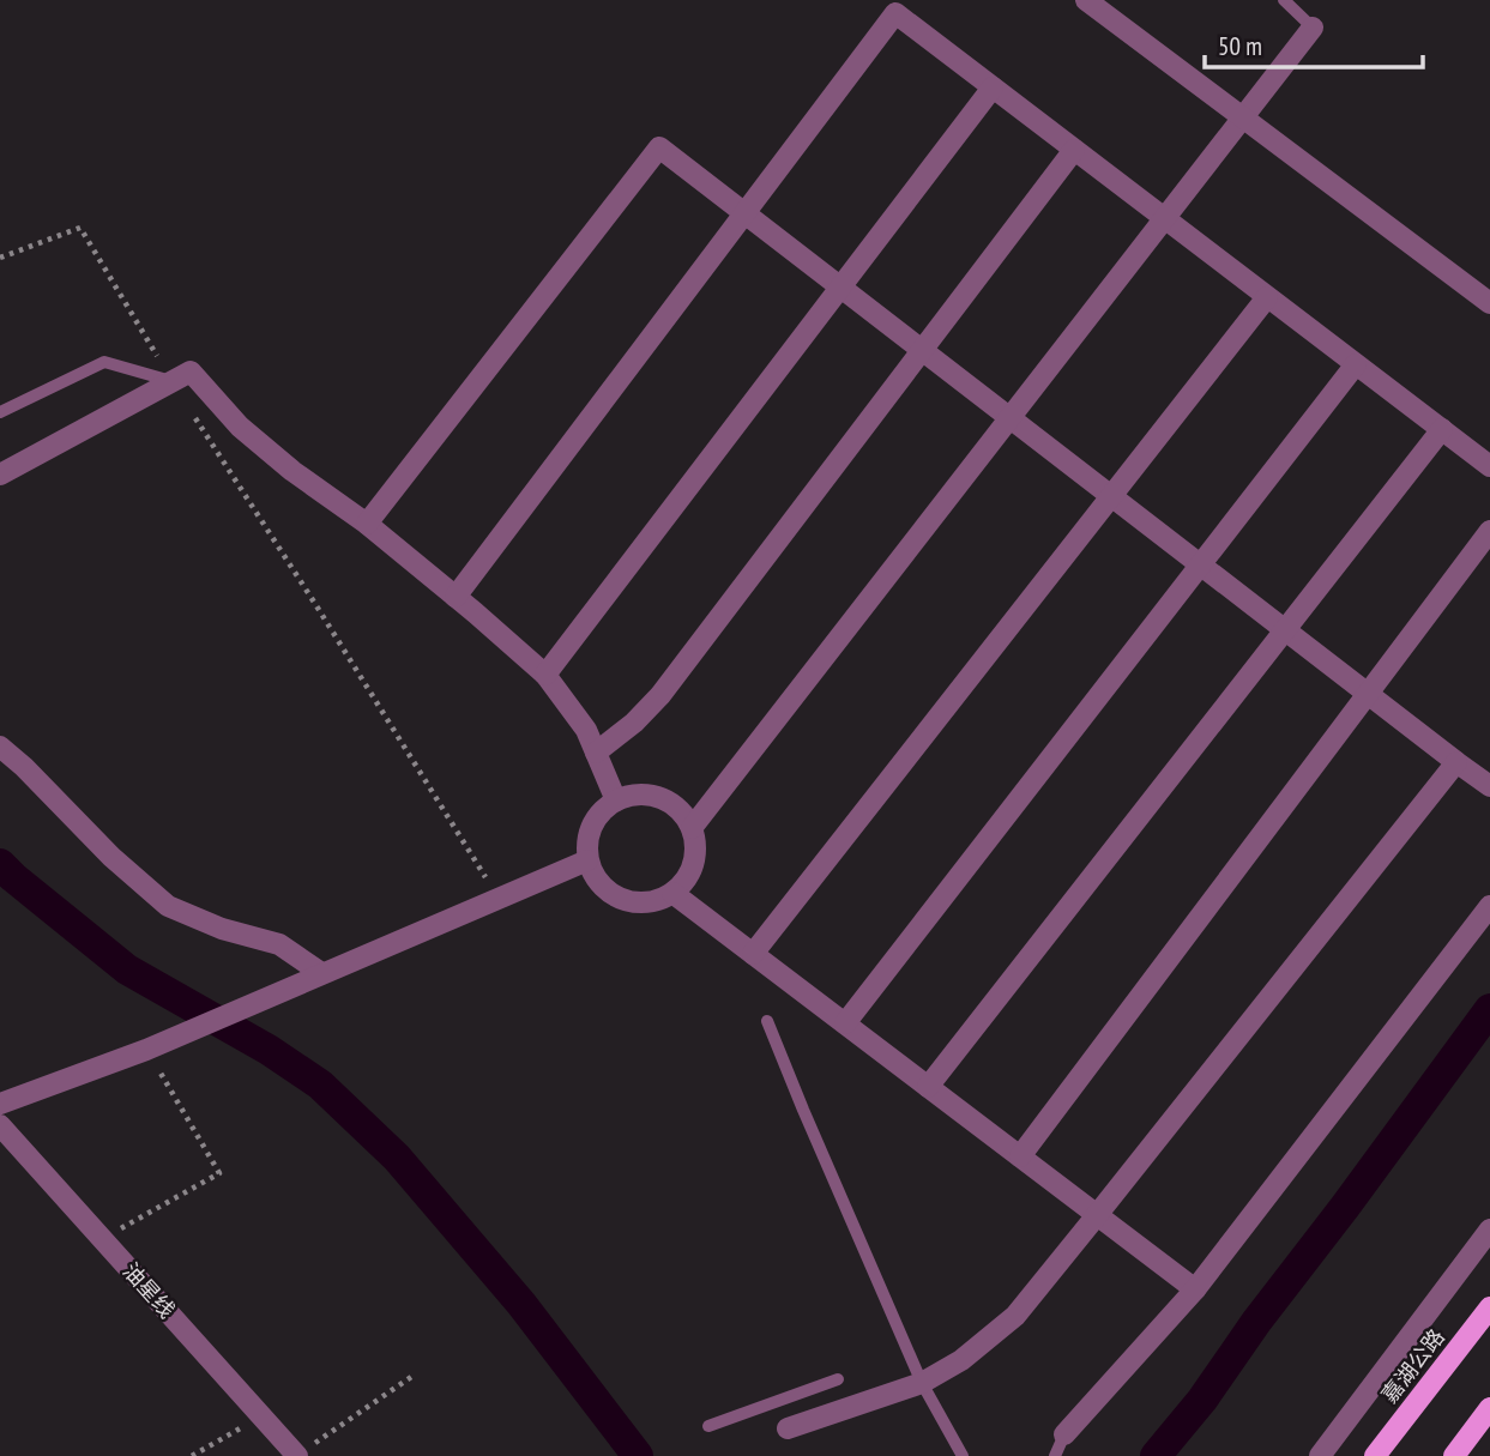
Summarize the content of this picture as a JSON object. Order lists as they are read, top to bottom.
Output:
{
  "streets": {
    "main road": ["嘉湖公路"],
    "street": ["油星线"]
  },
  "scale_bar": "50 m"
}
